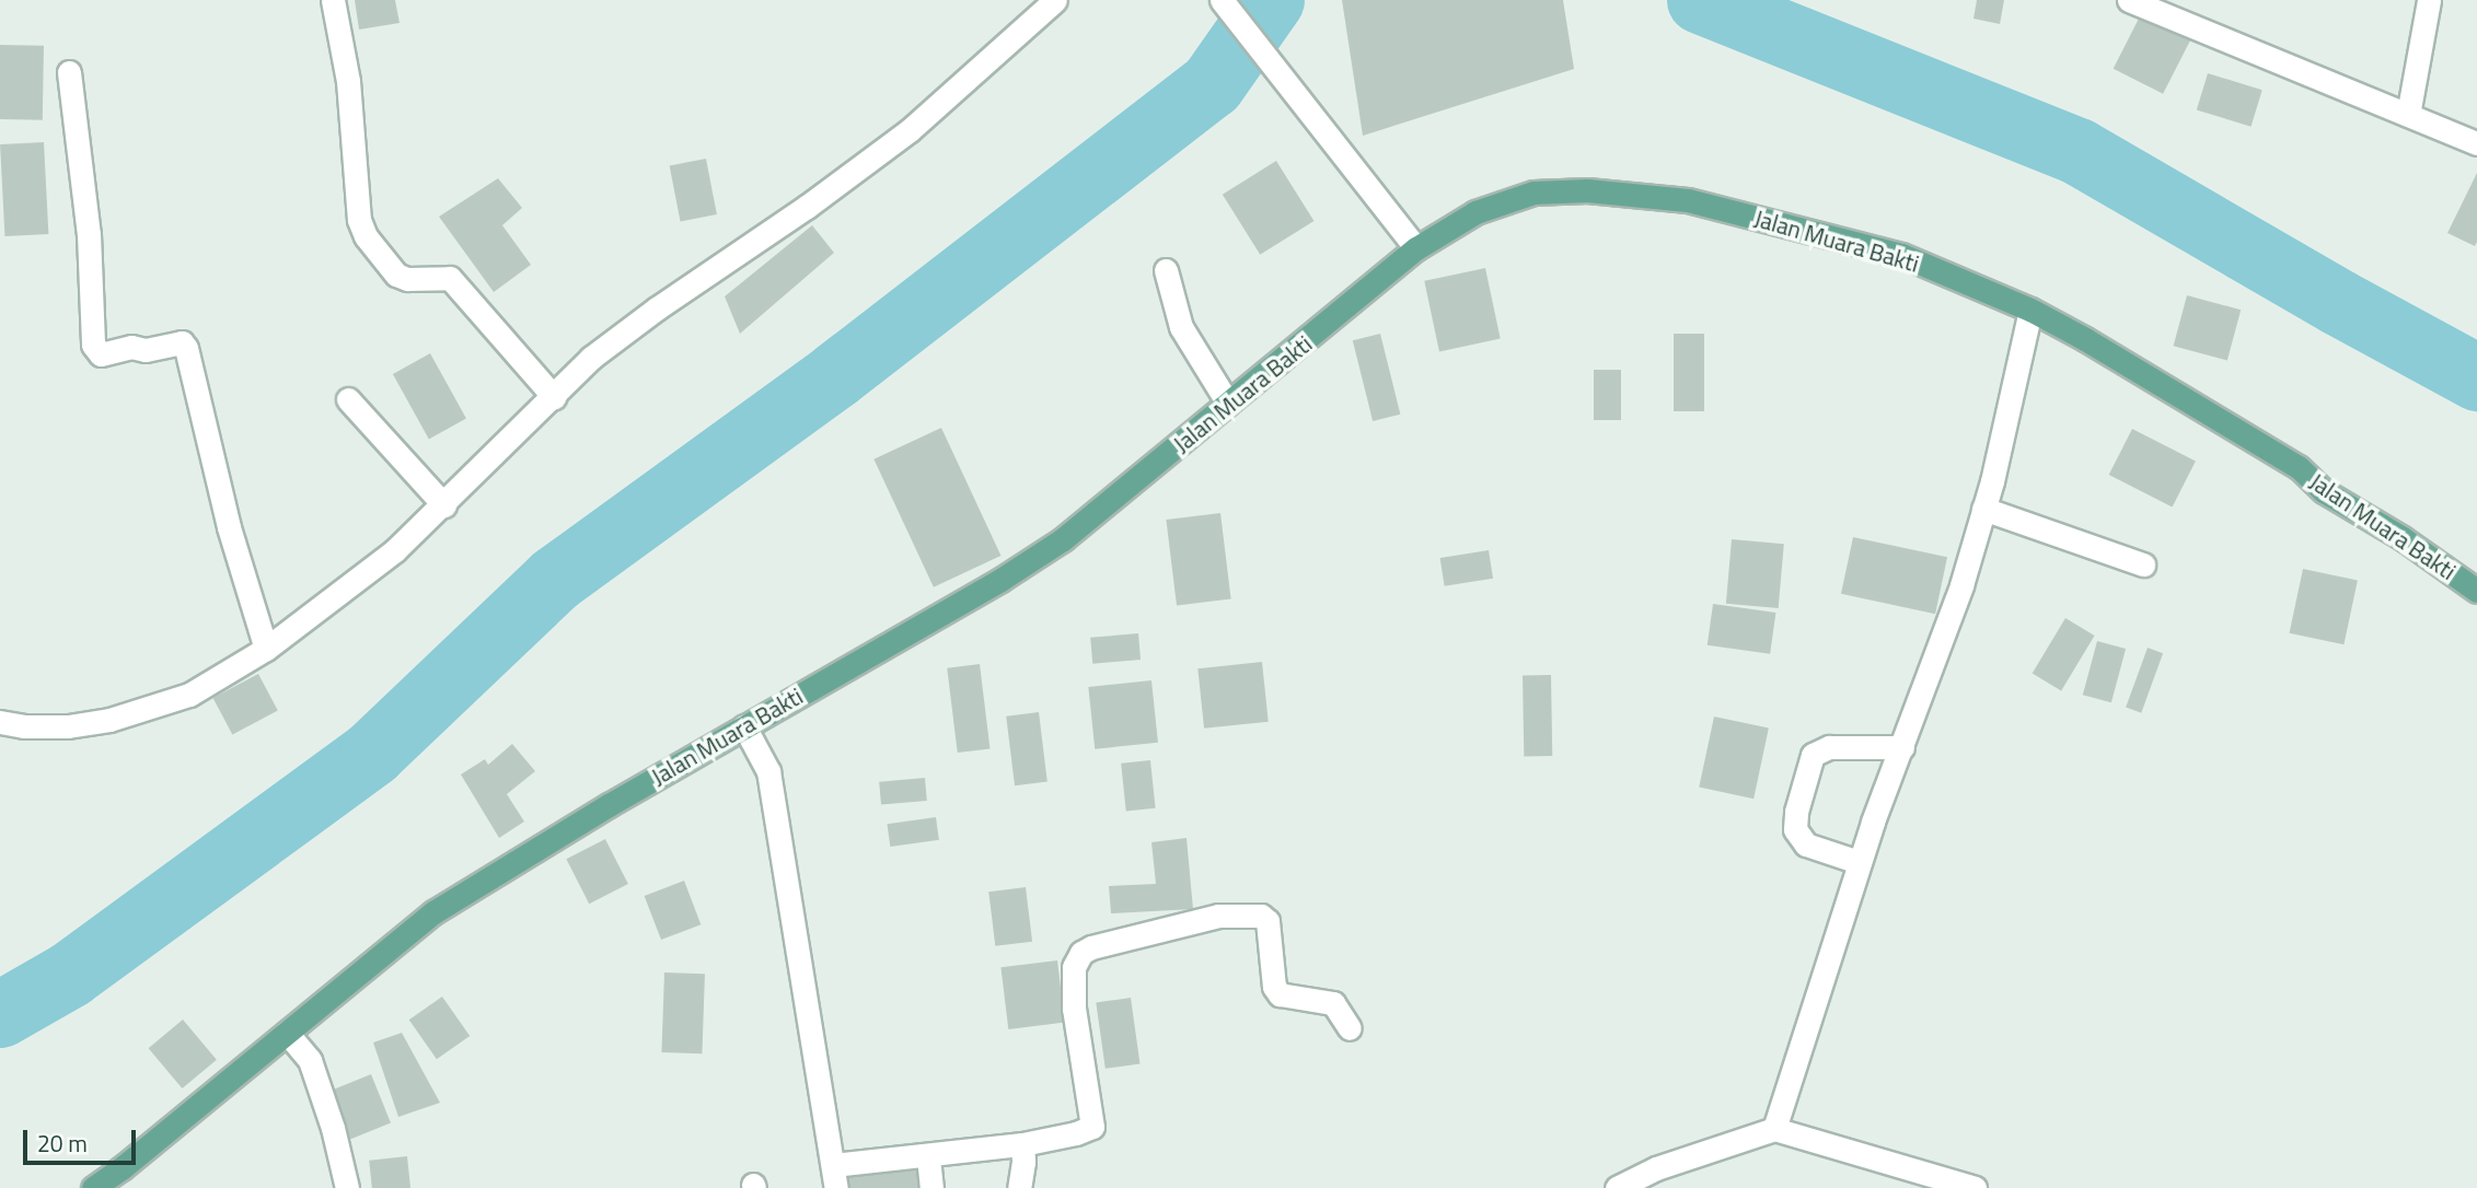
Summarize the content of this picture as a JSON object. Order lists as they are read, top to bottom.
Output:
{
  "streets": {
    "main road": ["Jalan Muara Bakti"]
  },
  "scale_bar": "20 m"
}
